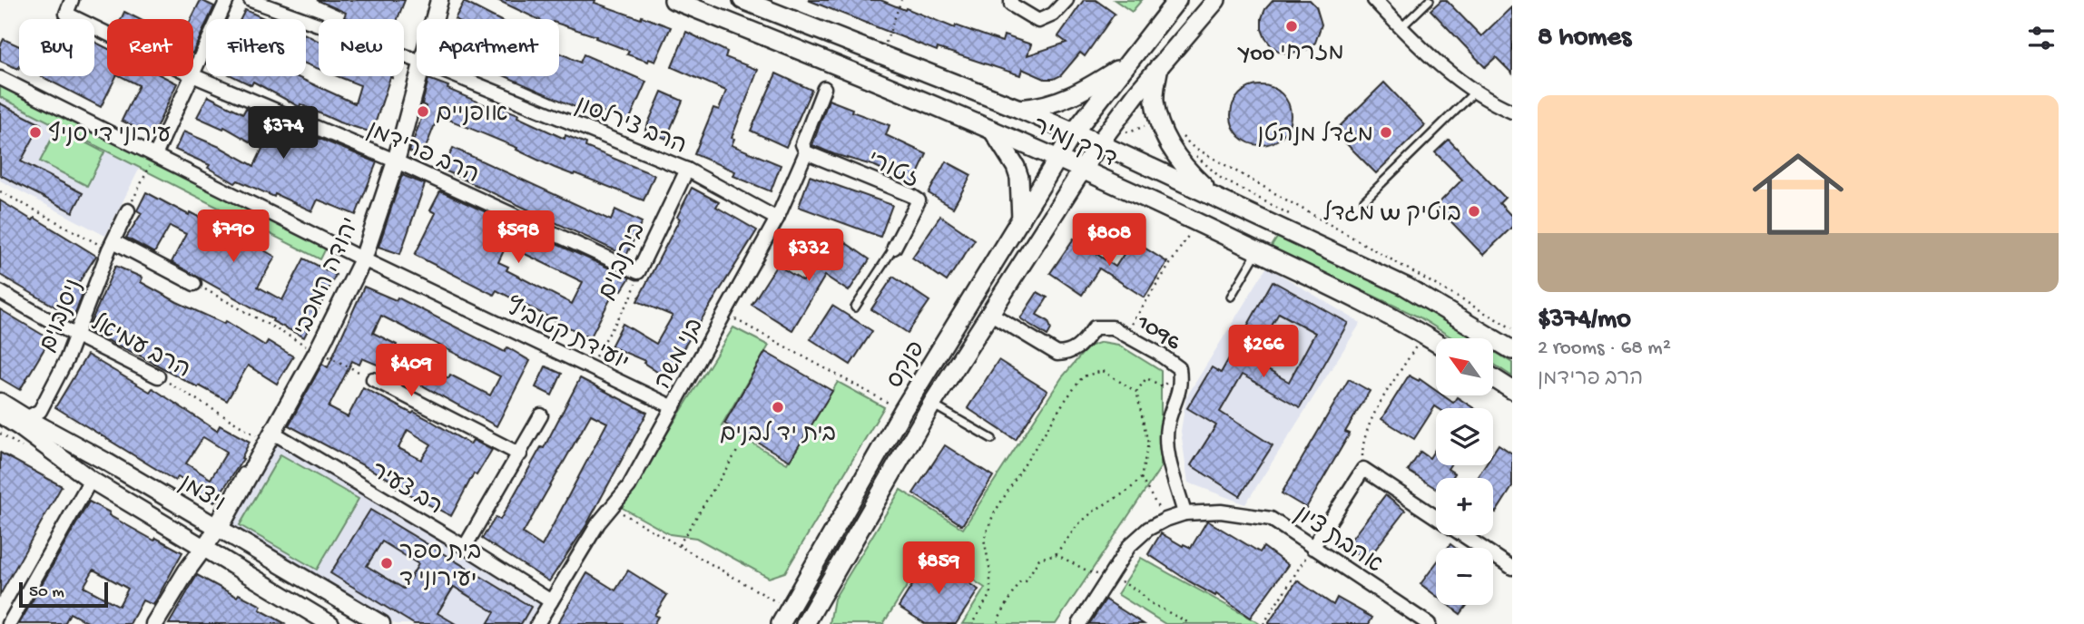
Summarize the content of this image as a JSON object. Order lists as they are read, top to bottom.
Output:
{
  "streets": {
    "main road": ["דרך נמיר", "פנקס"],
    "street": [
      "הרב צירלסון",
      "הרב פרידמן",
      "זטורי",
      "בירנבוים",
      "יהודה המכבי",
      "ניסנבוים",
      "1096",
      "ועידת קטוביץ'",
      "הרב עמיאל",
      "בני משה",
      "רב צעיר",
      "ויצמן",
      "אהבת ציון"
    ]
  },
  "crossings": [
    ["הרב צירלסון", "בירנבוים"],
    ["הרב צירלסון", "בני משה"],
    ["דרך נמיר", "פנקס"],
    ["הרב פרידמן", "בירנבוים"],
    ["הרב פרידמן", "יהודה המכבי"],
    ["זטורי", "בני משה"],
    ["בירנבוים", "ועידת קטוביץ'"],
    ["יהודה המכבי", "ועידת קטוביץ'"],
    ["יהודה המכבי", "הרב עמיאל"],
    ["יהודה המכבי", "רב צעיר"],
    ["יהודה המכבי", "ויצמן"],
    ["ניסנבוים", "הרב עמיאל"],
    ["ניסנבוים", "ויצמן"],
    ["1096", "פנקס"],
    ["1096", "אהבת ציון"],
    ["ועידת קטוביץ'", "בני משה"],
    ["הרב עמיאל", "רב צעיר"],
    ["בני משה", "רב צעיר"]
  ],
  "places": [
    "Yoo מזרחי",
    "אופניים",
    "עירוני ד' סניף",
    "מגדל מנהטן",
    "מגדל W בוטיק",
    "בית יד לבנים",
    "בית ספר עירוני ד'"
  ],
  "scale_bar": "50 m",
  "north": "top left",
  "page": {
    "heading": "8 homes",
    "chip": [
      "Buy",
      "Rent",
      "Filters",
      "New",
      "Apartment"
    ],
    "list": [
      {
        "name": "$374/mo",
        "note": "2 rooms · 68 m² · הרב פרידמן"
      }
    ],
    "price": [
      "$374",
      "$790",
      "$598",
      "$808",
      "$332",
      "$266",
      "$409",
      "$859"
    ],
    "map_buttons": ["+", "−"],
    "scale": "50 m"
  }
}
